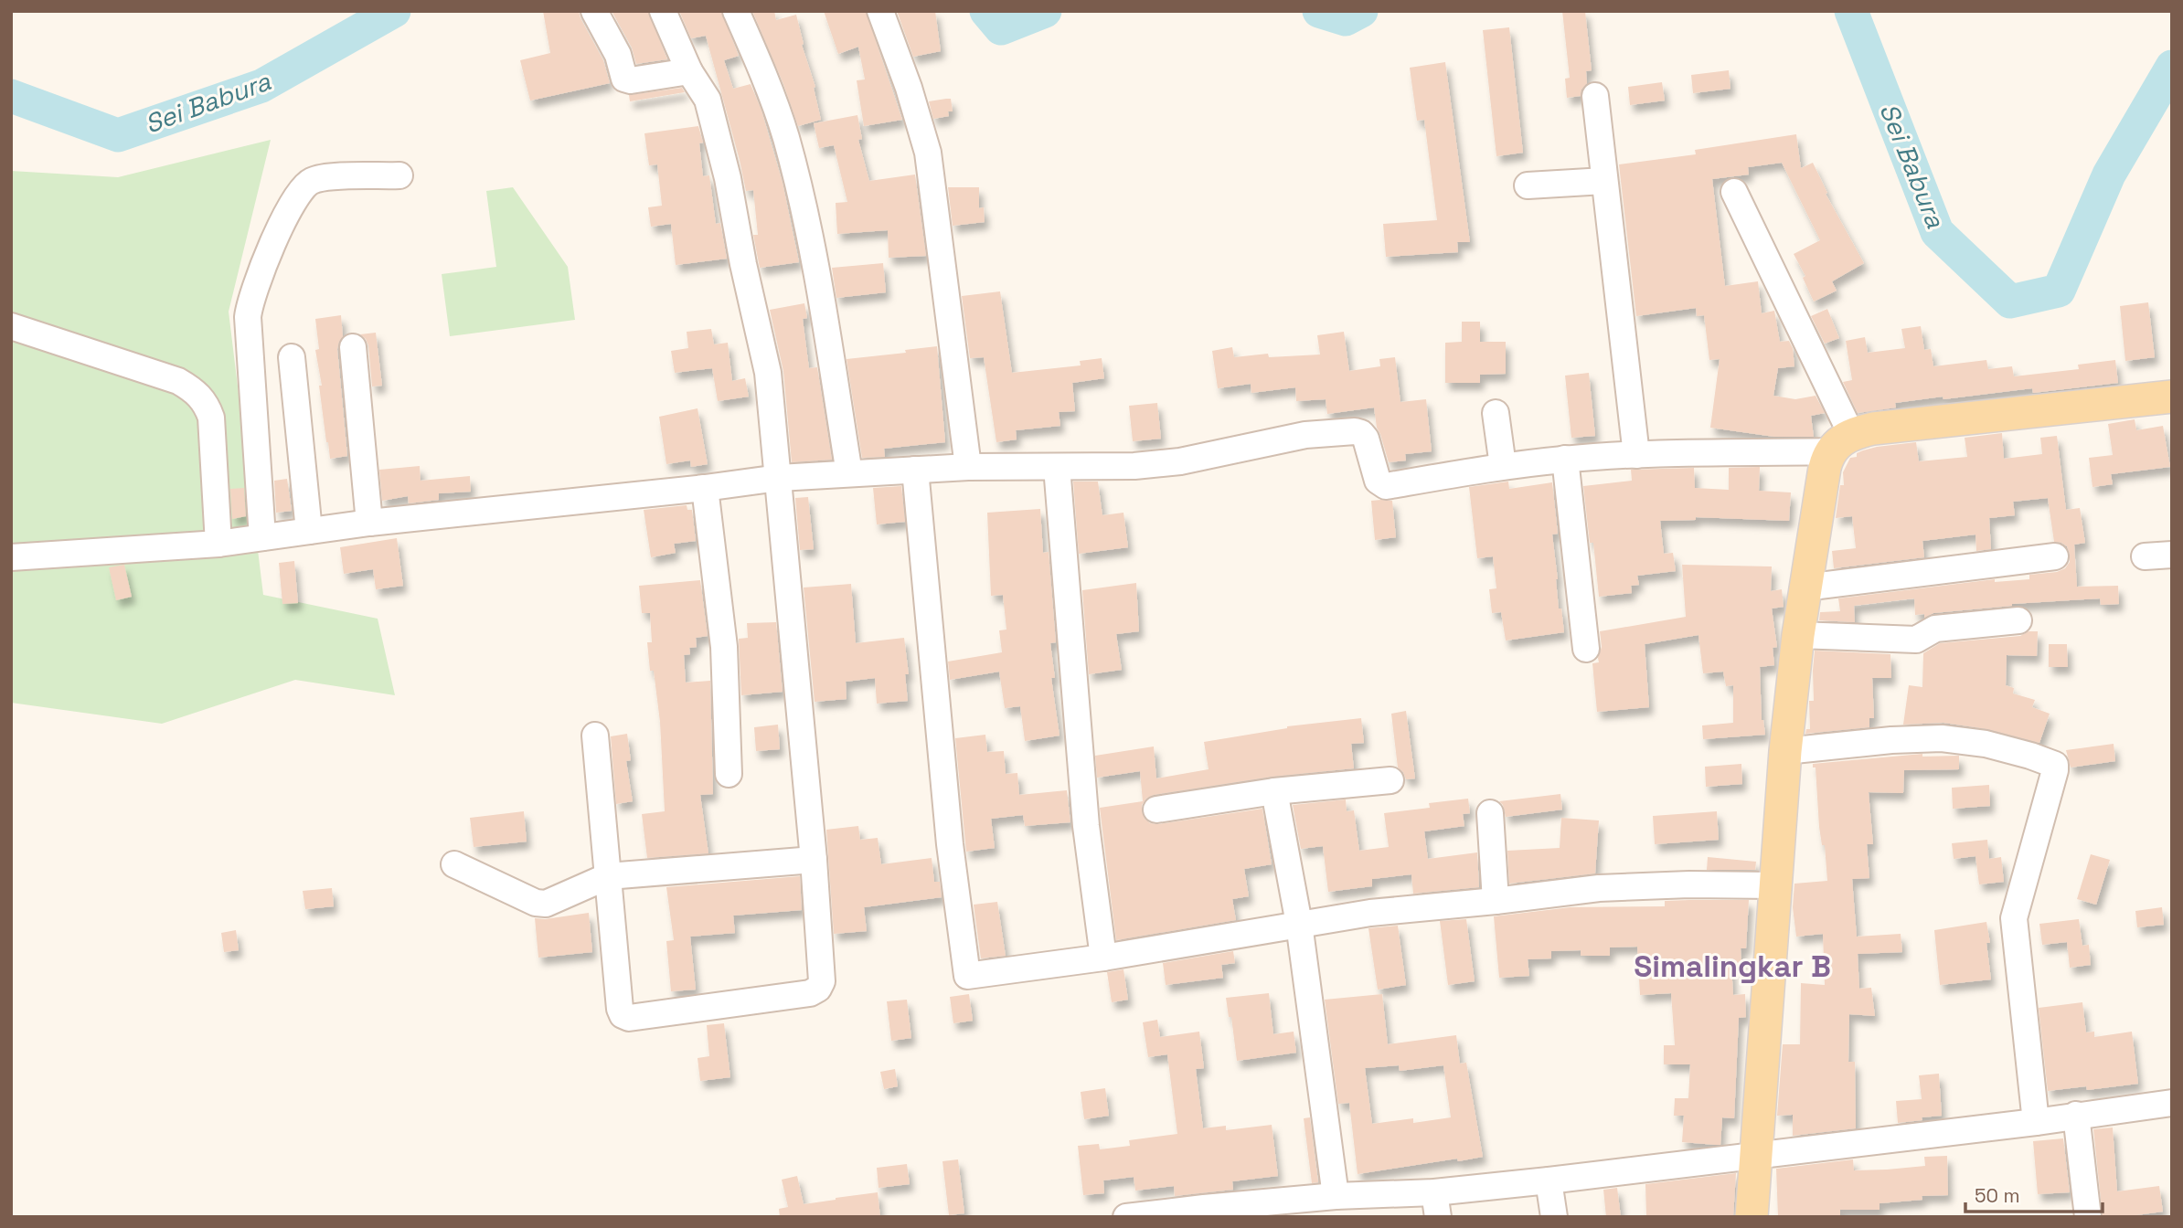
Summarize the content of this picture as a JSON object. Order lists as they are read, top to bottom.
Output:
{
  "districts": ["Simalingkar B"],
  "water": ["Sei Babura"],
  "scale_bar": "50 m"
}
